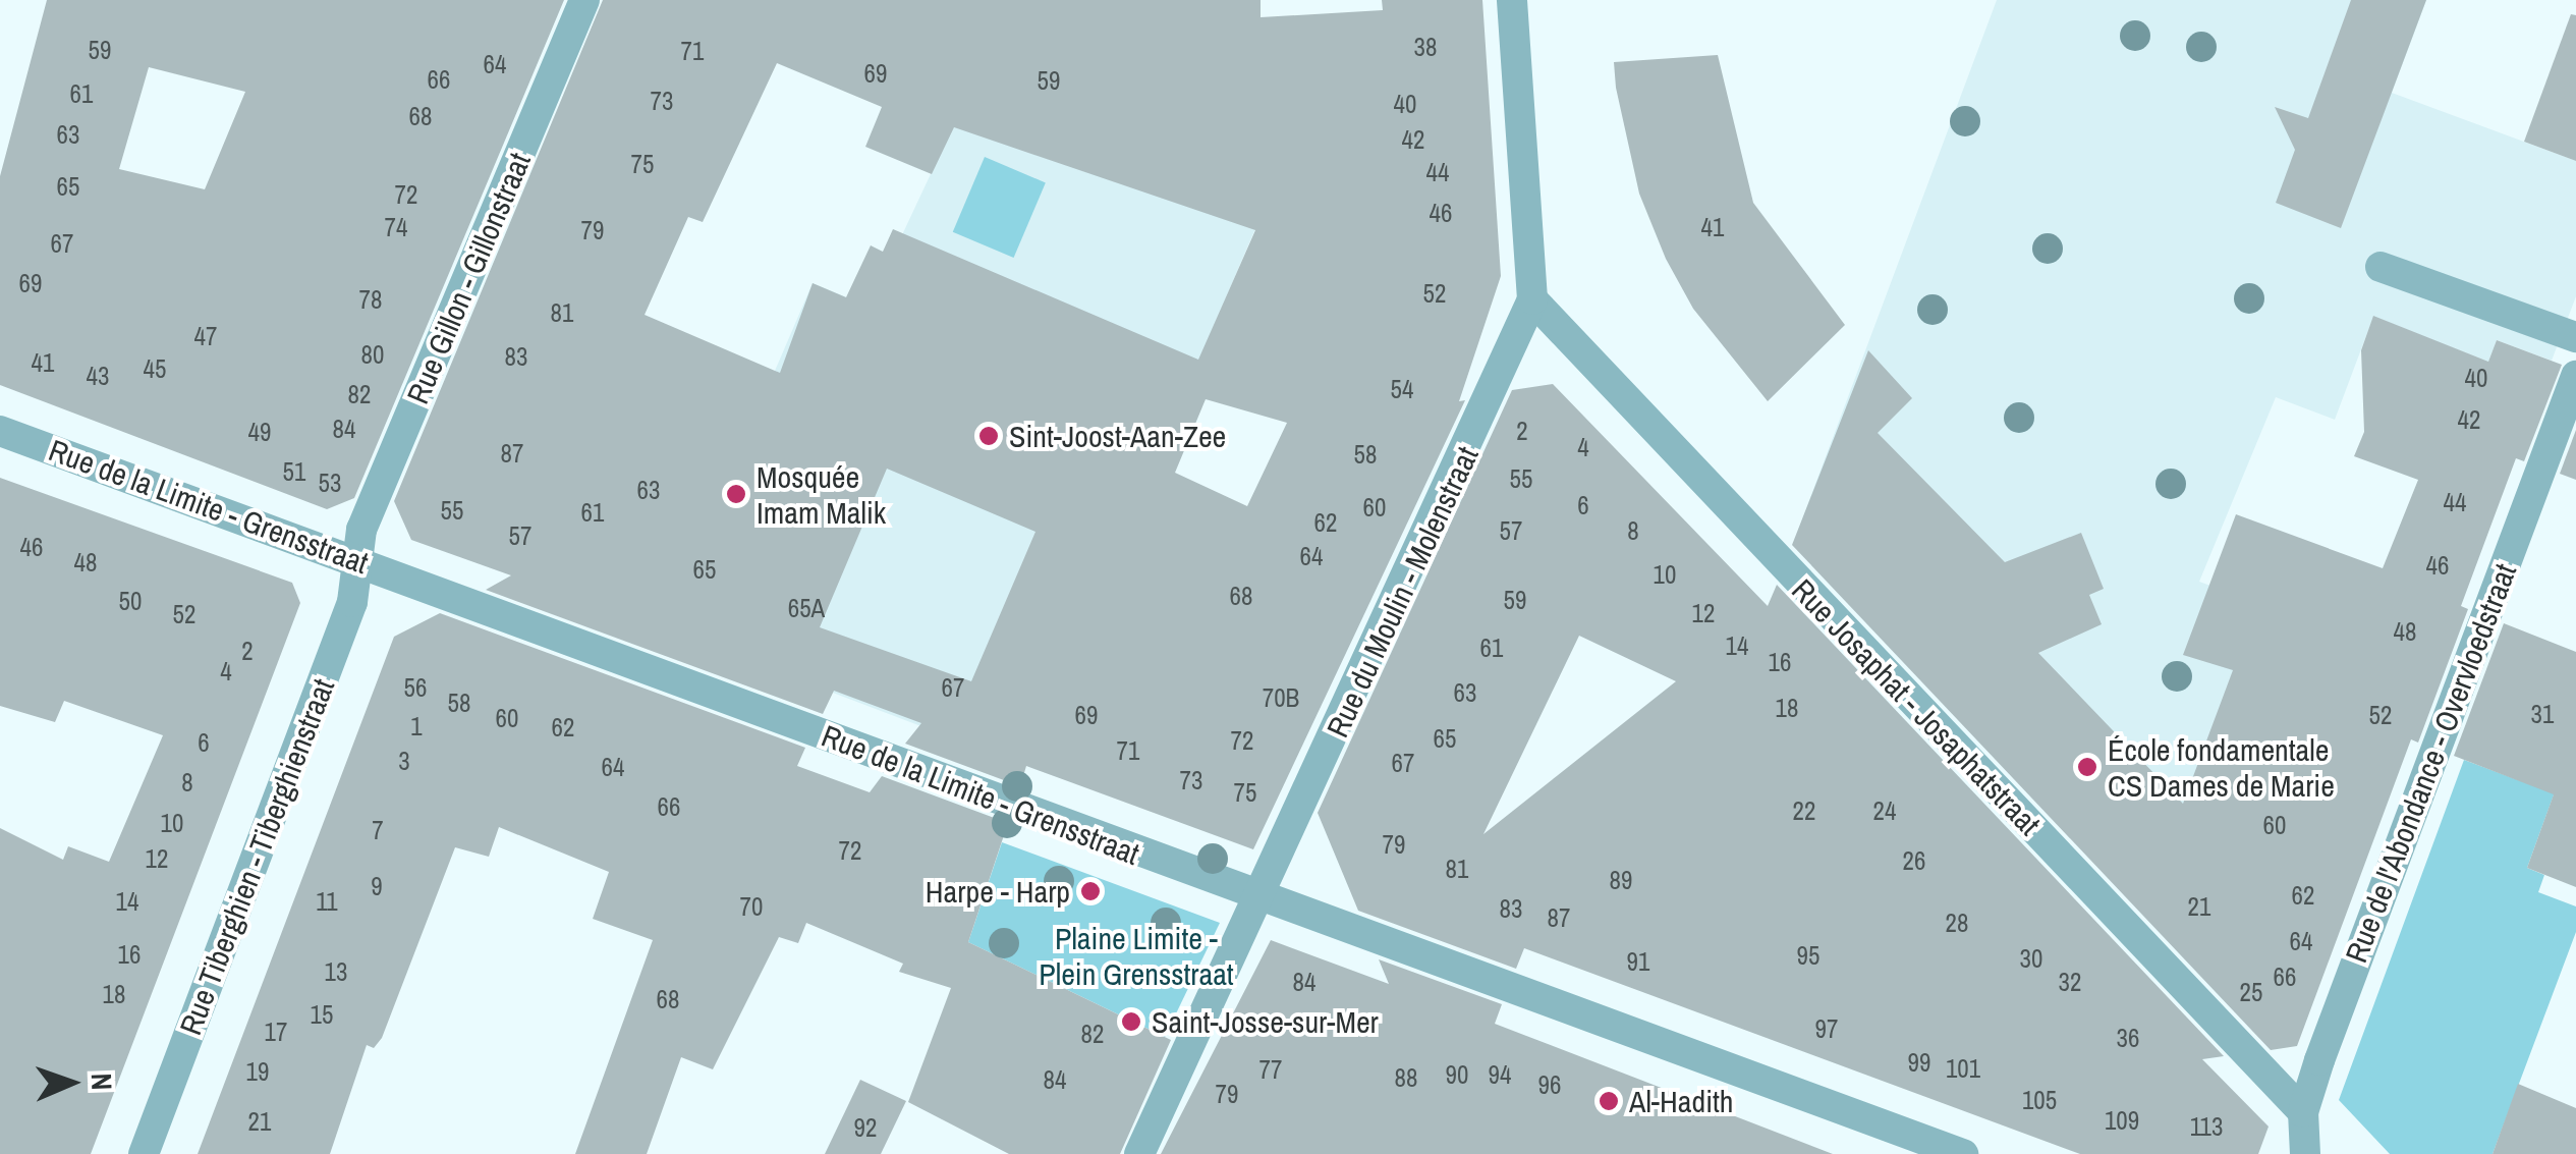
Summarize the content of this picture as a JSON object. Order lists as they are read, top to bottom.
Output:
{
  "streets": {
    "street": [
      "Rue Gillon - Gillonstraat",
      "Rue de la Limite - Grensstraat",
      "Rue du Moulin - Molenstraat",
      "Rue Josaphat - Josaphatstraat",
      "Rue de l'Abondance - Overvloedstraat",
      "Rue Tiberghien - Tiberghienstraat"
    ]
  },
  "crossings": [
    ["Rue Gillon - Gillonstraat", "Rue de la Limite - Grensstraat"],
    ["Rue Gillon - Gillonstraat", "Rue Tiberghien - Tiberghienstraat"],
    ["Rue de la Limite - Grensstraat", "Rue du Moulin - Molenstraat"],
    ["Rue de la Limite - Grensstraat", "Rue Tiberghien - Tiberghienstraat"],
    ["Rue du Moulin - Molenstraat", "Rue Josaphat - Josaphatstraat"],
    ["Rue Josaphat - Josaphatstraat", "Rue de l'Abondance - Overvloedstraat"]
  ],
  "parks": ["Plaine Limite - Plein Grensstraat"],
  "places": [
    "Sint-Joost-Aan-Zee",
    "Mosquée Imam Malik",
    "École fondamentale CS Dames de Marie",
    "Harpe - Harp",
    "Saint-Josse-sur-Mer",
    "Al-Hadith"
  ],
  "house_numbers": [
    "38",
    "59",
    "71",
    "64",
    "69",
    "66",
    "59",
    "61",
    "73",
    "40",
    "68",
    "63",
    "42",
    "75",
    "44",
    "65",
    "72",
    "46",
    "74",
    "41",
    "79",
    "67",
    "69",
    "52",
    "78",
    "81",
    "47",
    "80",
    "83",
    "41",
    "45",
    "43",
    "40",
    "54",
    "82",
    "42",
    "84",
    "2",
    "49",
    "4",
    "87",
    "58",
    "51",
    "55",
    "53",
    "63",
    "44",
    "6",
    "60",
    "55",
    "61",
    "62",
    "57",
    "8",
    "57",
    "46",
    "64",
    "48",
    "46",
    "65",
    "10",
    "68",
    "59",
    "50",
    "65A",
    "12",
    "52",
    "48",
    "14",
    "61",
    "2",
    "16",
    "4",
    "56",
    "67",
    "63",
    "70B",
    "58",
    "18",
    "31",
    "69",
    "52",
    "60",
    "1",
    "62",
    "65",
    "72",
    "6",
    "71",
    "3",
    "67",
    "64",
    "73",
    "8",
    "75",
    "66",
    "22",
    "24",
    "10",
    "60",
    "7",
    "79",
    "72",
    "12",
    "26",
    "81",
    "89",
    "9",
    "62",
    "14",
    "11",
    "70",
    "21",
    "83",
    "87",
    "28",
    "64",
    "16",
    "95",
    "30",
    "91",
    "13",
    "66",
    "84",
    "32",
    "25",
    "18",
    "68",
    "15",
    "97",
    "17",
    "82",
    "36",
    "99",
    "101",
    "77",
    "19",
    "90",
    "94",
    "88",
    "84",
    "96",
    "79",
    "105",
    "109",
    "21",
    "113",
    "92"
  ],
  "north": "right"
}
